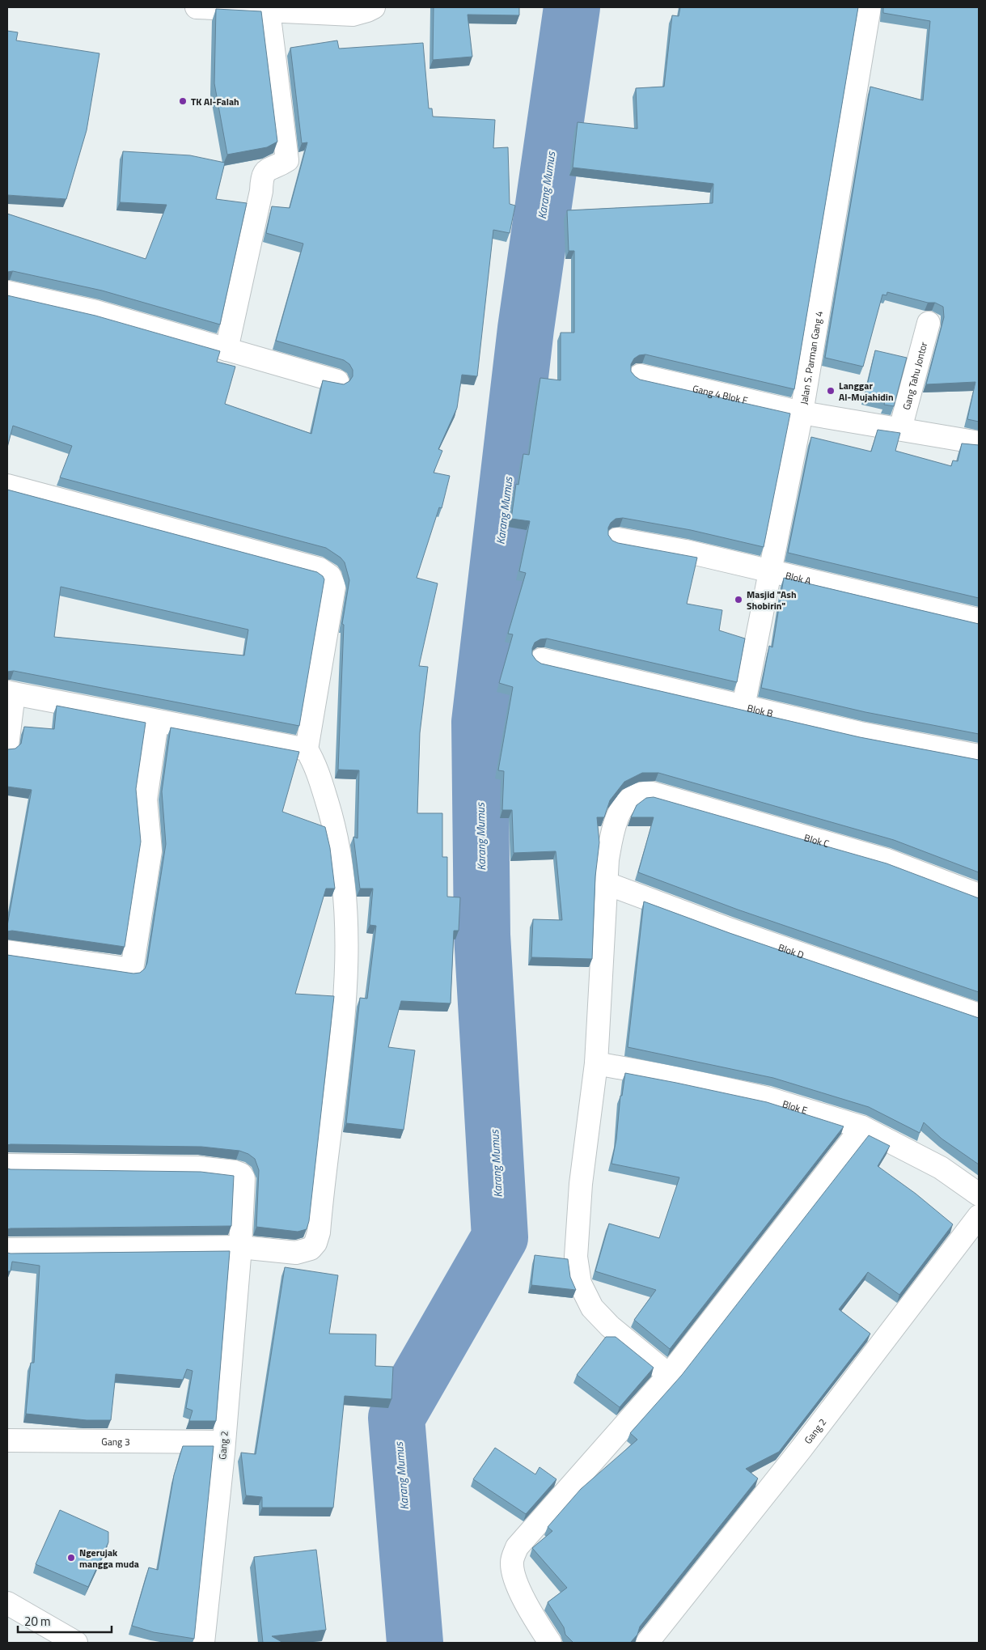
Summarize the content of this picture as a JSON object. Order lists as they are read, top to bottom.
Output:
{
  "streets": {
    "street": [
      "Jalan S. Parman Gang 4",
      "Gang Tahu Jontor",
      "Gang 4 Blok F",
      "Blok A",
      "Blok B",
      "Blok C",
      "Blok D",
      "Blok E",
      "Gang 2",
      "Gang 3"
    ]
  },
  "crossings": [
    ["Jalan S. Parman Gang 4", "Gang 4 Blok F"],
    ["Jalan S. Parman Gang 4", "Blok A"],
    ["Jalan S. Parman Gang 4", "Blok B"],
    ["Gang Tahu Jontor", "Gang 4 Blok F"],
    ["Blok C", "Blok D"],
    ["Gang 2", "Gang 3"]
  ],
  "water": ["Karang Mumus"],
  "places": [
    "TK Al-Falah",
    "Langgar Al-Mujahidin",
    "Masjid \"Ash Shobirin\"",
    "Ngerujak mangga muda"
  ],
  "scale_bar": "20 m"
}
